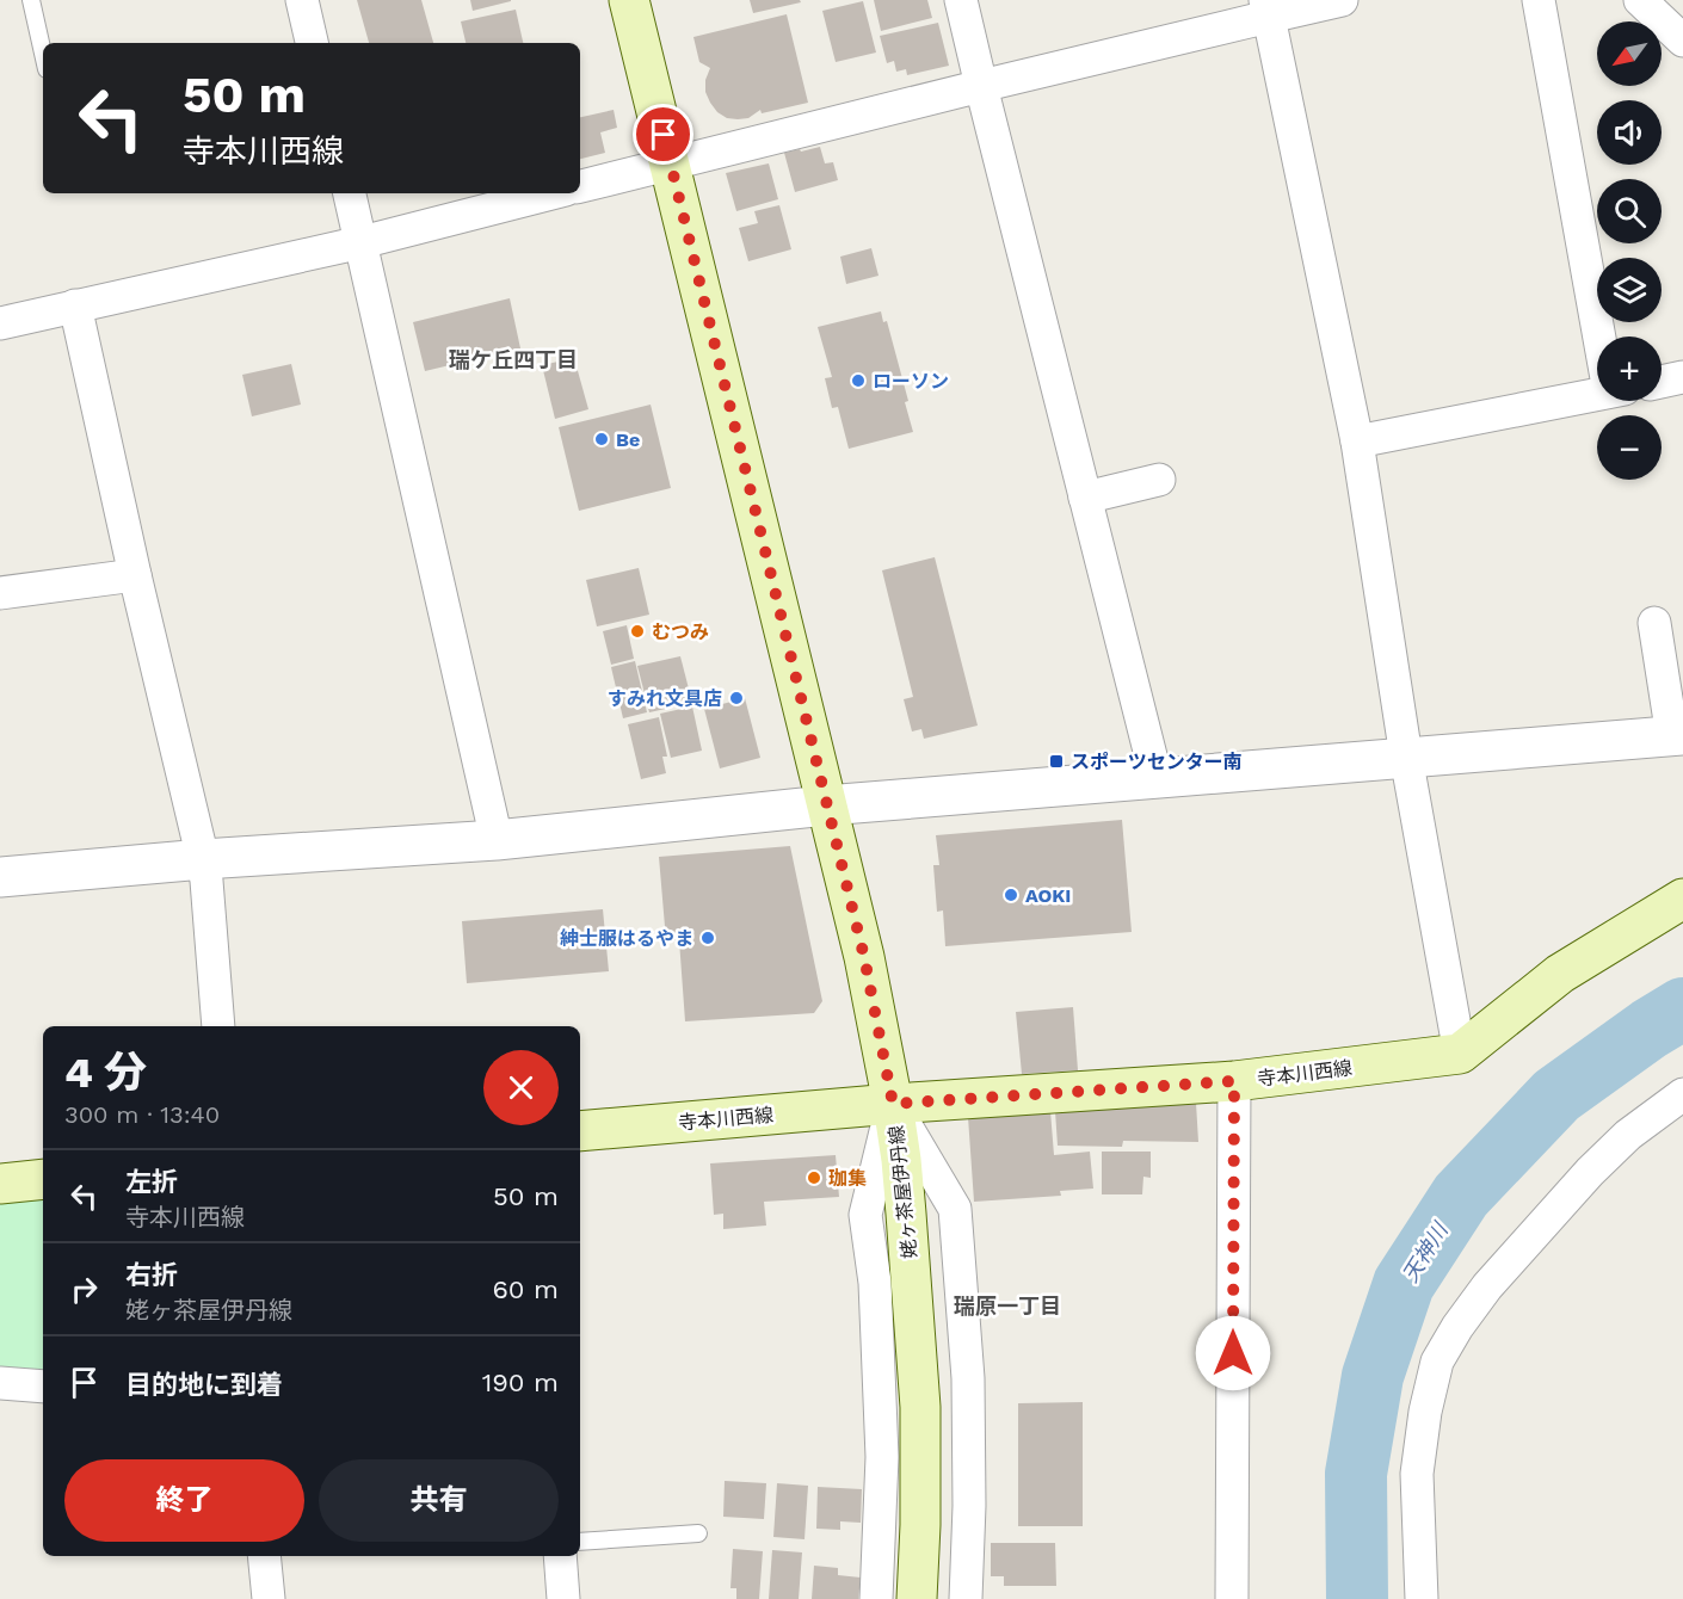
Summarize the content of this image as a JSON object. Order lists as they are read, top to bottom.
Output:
{
  "streets": {
    "main road": ["寺本川西線", "姥ヶ茶屋伊丹線"]
  },
  "crossings": [
    ["寺本川西線", "姥ヶ茶屋伊丹線"]
  ],
  "districts": ["瑞ケ丘四丁目", "瑞原一丁目"],
  "water": ["天神川"],
  "places": {
    "other": [
      "ローソン",
      "Be",
      "むつみ",
      "すみれ文具店",
      "AOKI",
      "紳士服はるやま",
      "珈集"
    ],
    "transit": ["スポーツセンター南"]
  },
  "north": "bottom left",
  "page": {
    "map_buttons": ["+", "−"],
    "turn": ["50 m", "寺本川西線"],
    "heading": ["4 分", "300 m · 13:40"],
    "list": [
      {
        "name": "左折",
        "note": "寺本川西線",
        "value": "50 m"
      },
      {
        "name": "右折",
        "note": "姥ヶ茶屋伊丹線",
        "value": "60 m"
      },
      {
        "name": "目的地に到着",
        "value": "190 m"
      }
    ],
    "buttons": ["終了", "共有"]
  }
}
